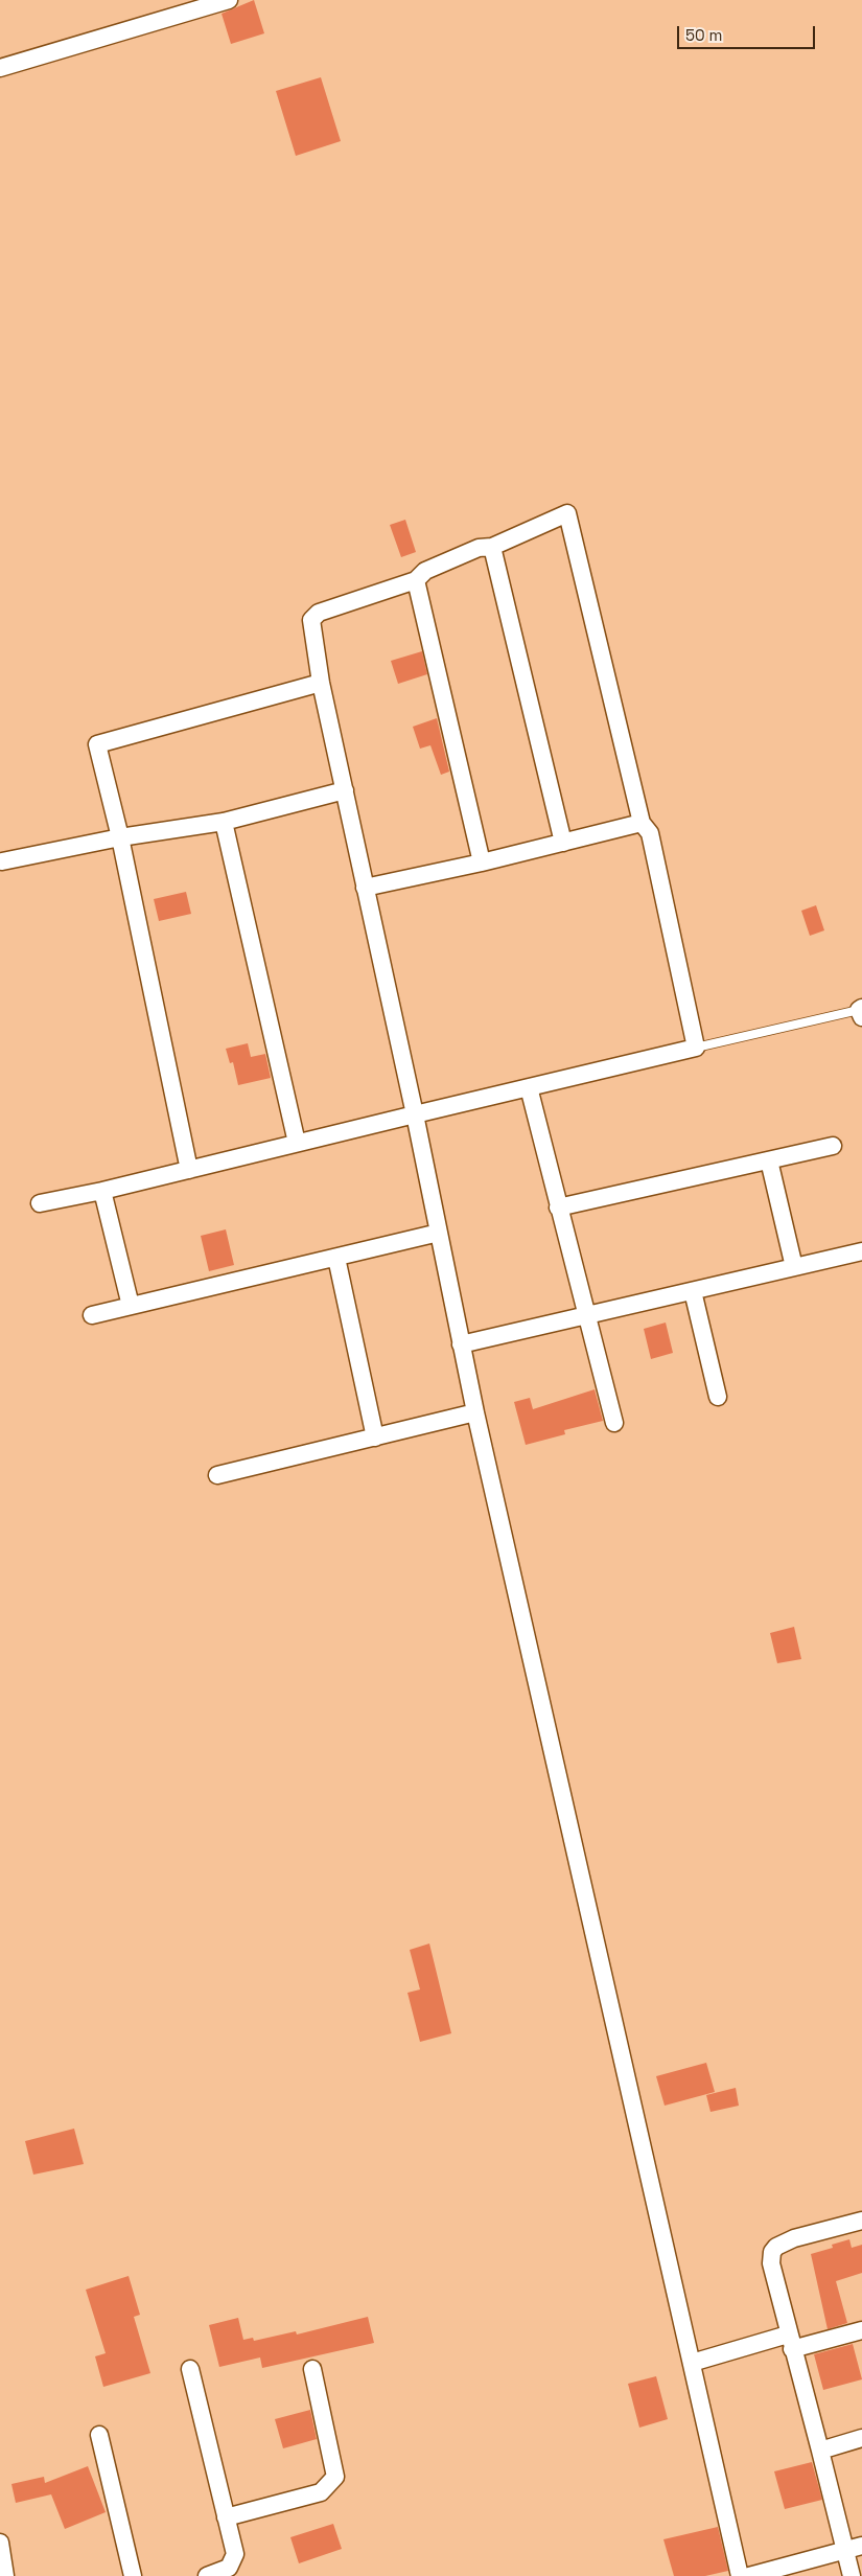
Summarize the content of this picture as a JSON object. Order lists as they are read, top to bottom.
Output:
{
  "scale_bar": "50 m"
}
